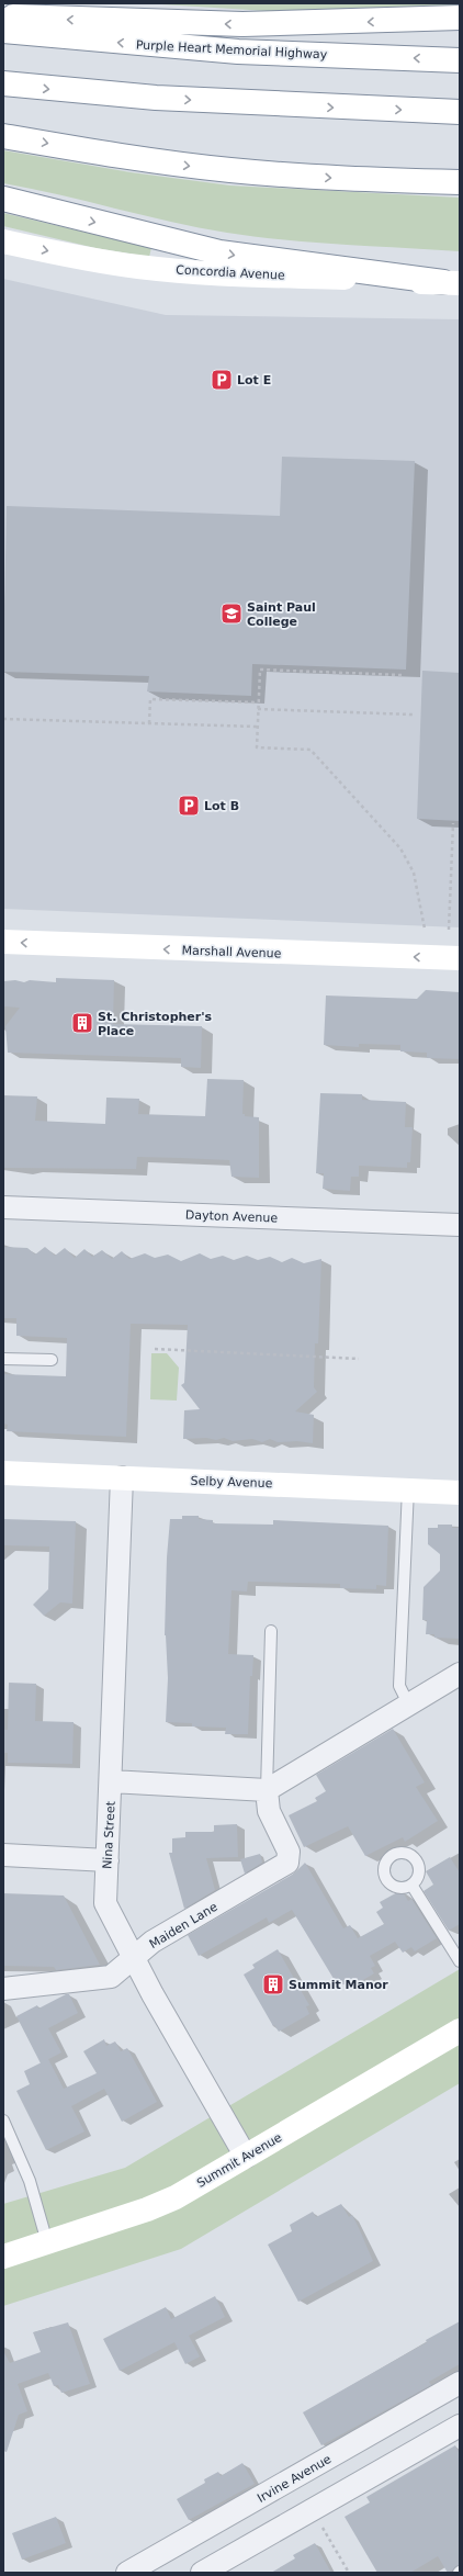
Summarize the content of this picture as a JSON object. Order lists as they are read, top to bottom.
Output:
{
  "streets": {
    "main road": [
      "Purple Heart Memorial Highway",
      "Concordia Avenue",
      "Marshall Avenue",
      "Selby Avenue",
      "Summit Avenue"
    ],
    "street": [
      "Dayton Avenue",
      "Nina Street",
      "Maiden Lane",
      "Irvine Avenue"
    ]
  },
  "crossings": [
    ["Selby Avenue", "Nina Street"],
    ["Nina Street", "Maiden Lane"],
    ["Nina Street", "Summit Avenue"]
  ],
  "one_way": ["Marshall Avenue"],
  "places": {
    "parking": ["Lot E", "Lot B"],
    "school or university": ["Saint Paul College"],
    "building": ["St. Christopher's Place", "Summit Manor"]
  }
}
